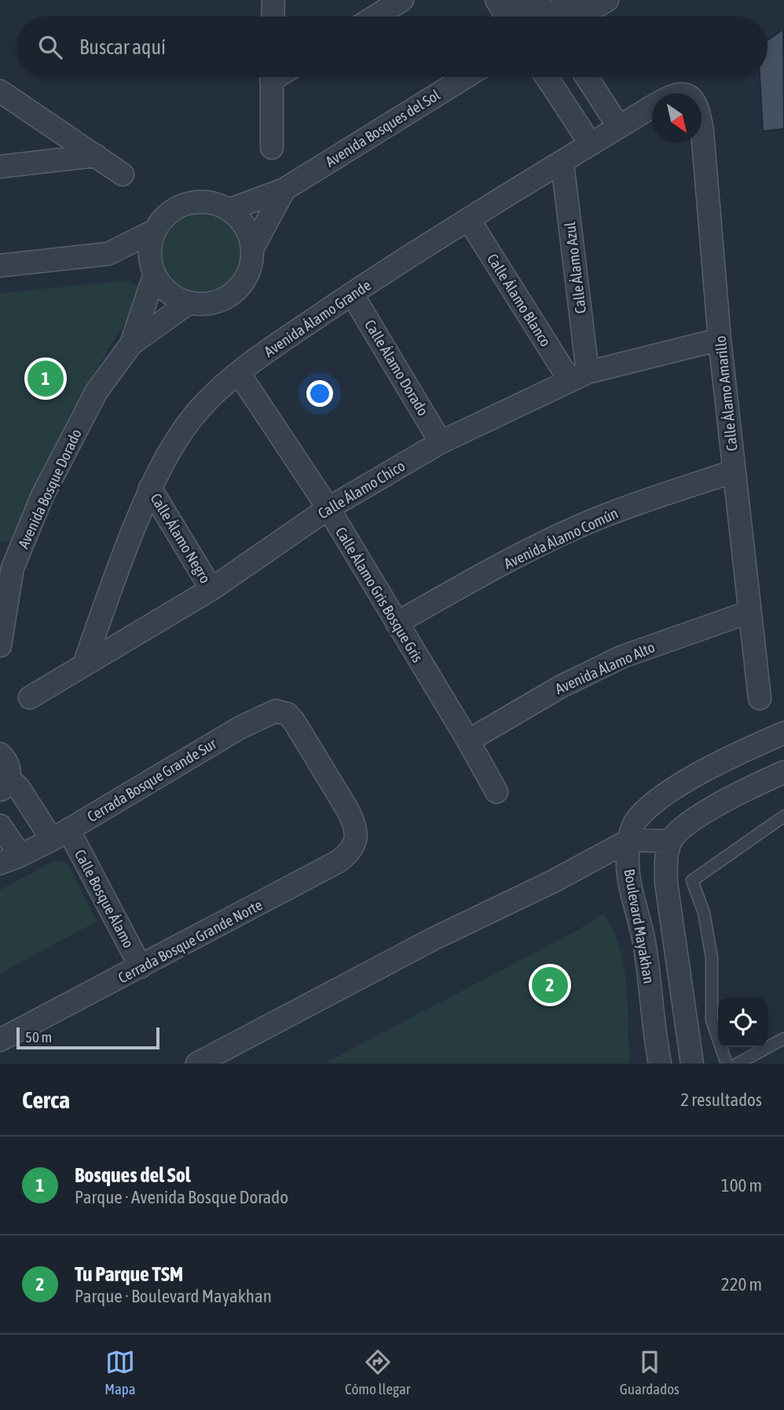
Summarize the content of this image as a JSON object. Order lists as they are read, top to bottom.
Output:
{
  "streets": {
    "street": [
      "Avenida Bosques del Sol",
      "Calle Álamo Azul",
      "Calle Álamo Blanco",
      "Avenida Álamo Grande",
      "Calle Álamo Dorado",
      "Calle Álamo Amarillo",
      "Avenida Bosque Dorado",
      "Calle Álamo Chico",
      "Calle Álamo Negro",
      "Avenida Álamo Común",
      "Calle Álamo Gris Bosque Gris",
      "Avenida Álamo Alto",
      "Cerrada Bosque Grande Sur",
      "Calle Bosque Álamo",
      "Boulevard Mayakhan",
      "Cerrada Bosque Grande Norte"
    ]
  },
  "crossings": [
    ["Avenida Bosques del Sol", "Avenida Bosque Dorado"],
    ["Calle Álamo Azul", "Calle Álamo Blanco"],
    ["Calle Álamo Azul", "Avenida Álamo Grande"],
    ["Calle Álamo Azul", "Calle Álamo Chico"],
    ["Calle Álamo Blanco", "Avenida Álamo Grande"],
    ["Calle Álamo Blanco", "Calle Álamo Chico"],
    ["Avenida Álamo Grande", "Calle Álamo Dorado"],
    ["Avenida Álamo Grande", "Calle Álamo Chico"],
    ["Avenida Álamo Grande", "Calle Álamo Negro"],
    ["Avenida Álamo Grande", "Calle Álamo Gris Bosque Gris"],
    ["Calle Álamo Dorado", "Calle Álamo Chico"],
    ["Calle Álamo Amarillo", "Calle Álamo Chico"],
    ["Calle Álamo Amarillo", "Avenida Álamo Común"],
    ["Calle Álamo Amarillo", "Avenida Álamo Alto"],
    ["Calle Álamo Chico", "Calle Álamo Negro"],
    ["Calle Álamo Chico", "Calle Álamo Gris Bosque Gris"],
    ["Avenida Álamo Común", "Calle Álamo Gris Bosque Gris"],
    ["Calle Álamo Gris Bosque Gris", "Avenida Álamo Alto"],
    ["Cerrada Bosque Grande Sur", "Calle Bosque Álamo"],
    ["Cerrada Bosque Grande Sur", "Cerrada Bosque Grande Norte"],
    ["Calle Bosque Álamo", "Cerrada Bosque Grande Norte"]
  ],
  "scale_bar": "50 m",
  "north": "bottom right",
  "page": {
    "search": "Buscar aquí",
    "pins": ["1", "2"],
    "scale": "50 m",
    "heading": ["Cerca", "2 resultados"],
    "list": [
      {
        "mark": "1",
        "name": "Bosques del Sol",
        "note": "Parque · Avenida Bosque Dorado",
        "value": "100 m"
      },
      {
        "mark": "2",
        "name": "Tu Parque TSM",
        "note": "Parque · Boulevard Mayakhan",
        "value": "220 m"
      }
    ],
    "nav": ["Mapa", "Cómo llegar", "Guardados"]
  }
}
